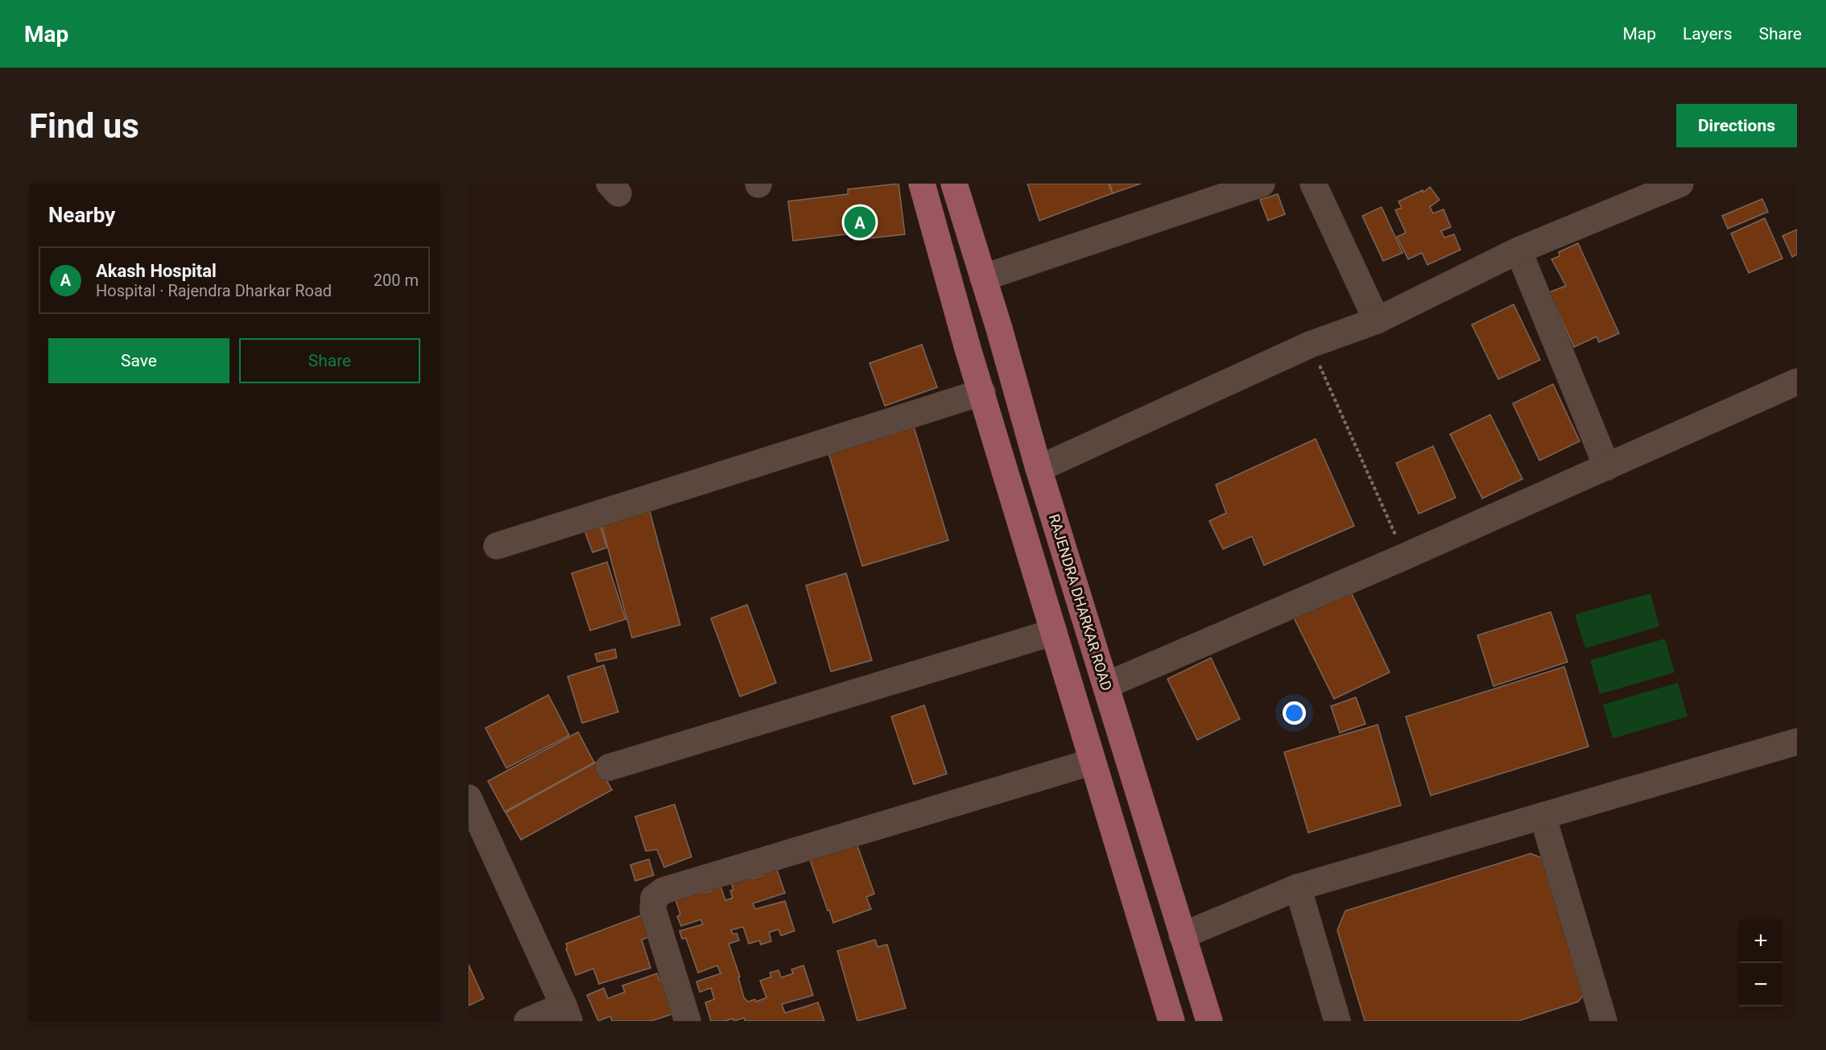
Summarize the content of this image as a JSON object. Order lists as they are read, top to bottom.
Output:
{
  "streets": {
    "main road": ["RAJENDRA DHARKAR ROAD"]
  },
  "page": {
    "header": "Map",
    "nav": ["Map", "Layers", "Share"],
    "buttons": [
      "Directions",
      ["Save", "Share"]
    ],
    "title": "Find us",
    "heading": "Nearby",
    "pins": "A",
    "list": [
      {
        "mark": "A",
        "name": "Akash Hospital",
        "note": "Hospital · Rajendra Dharkar Road",
        "value": "200 m"
      }
    ],
    "map_buttons": ["+", "−"]
  }
}
